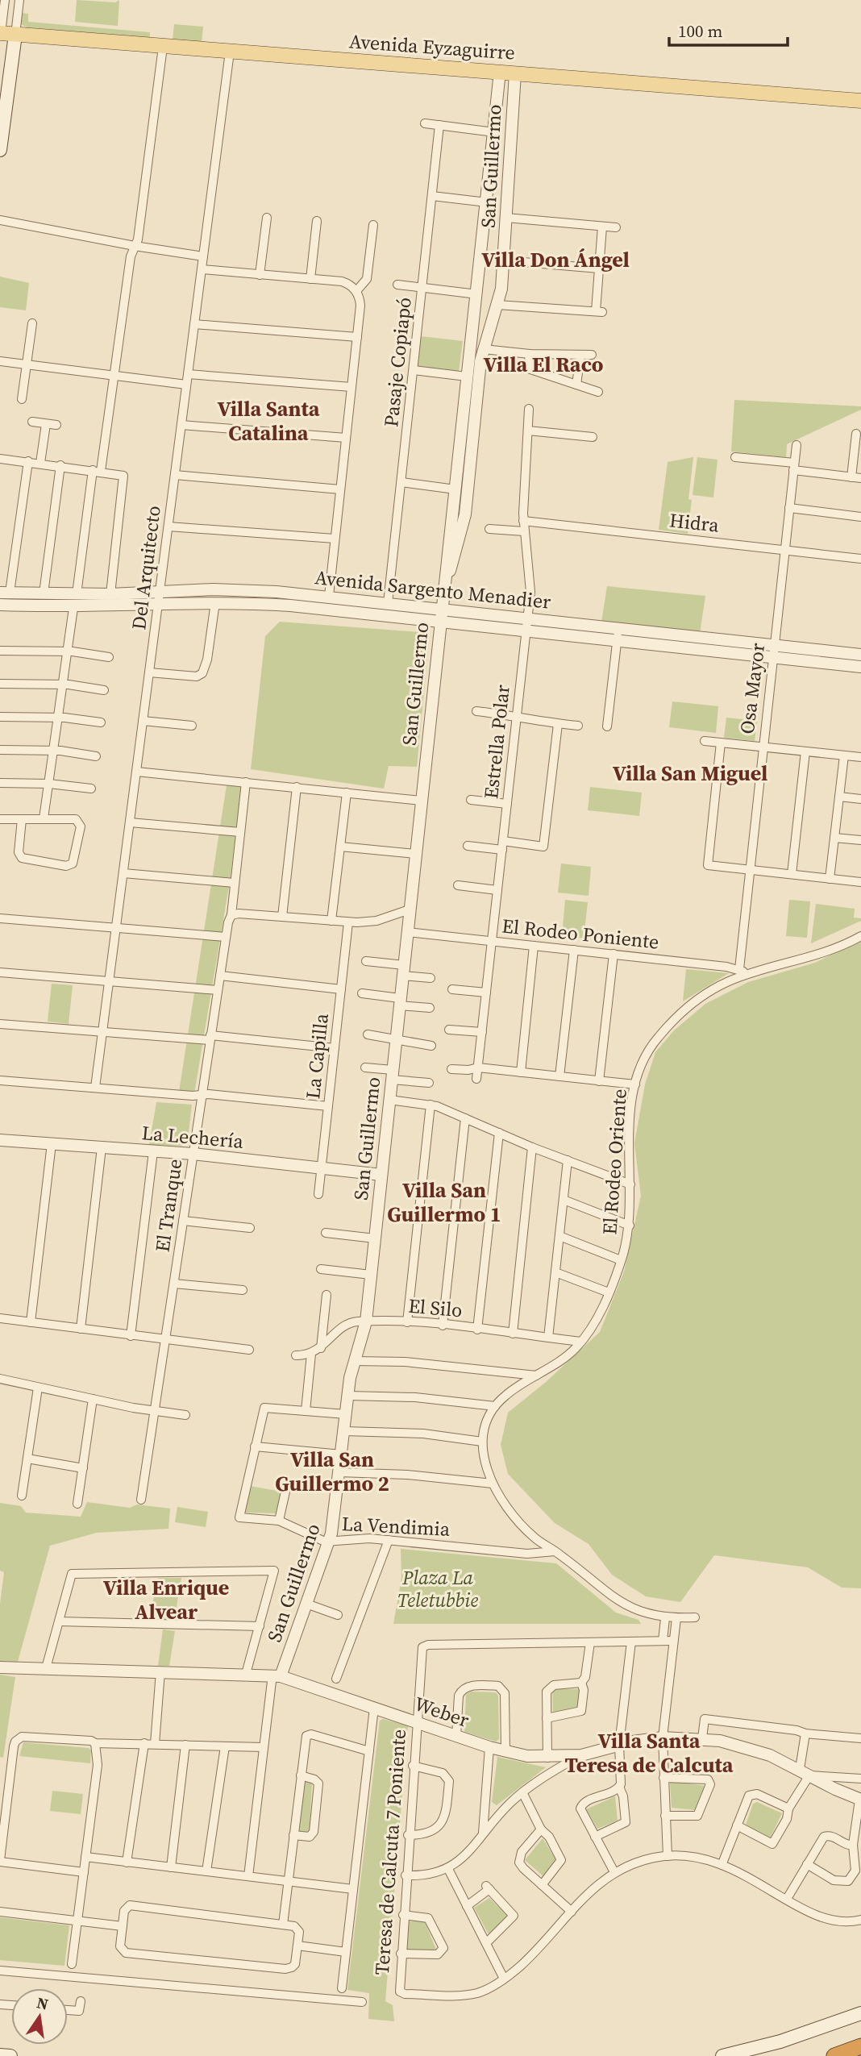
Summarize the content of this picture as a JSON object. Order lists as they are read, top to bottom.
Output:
{
  "streets": {
    "main road": ["Avenida Eyzaguirre"],
    "street": [
      "San Guillermo",
      "Pasaje Copiapó",
      "Hidra",
      "Del Arquitecto",
      "Avenida Sargento Menadier",
      "Osa Mayor",
      "Estrella Polar",
      "El Rodeo Poniente",
      "La Capilla",
      "La Lechería",
      "El Rodeo Oriente",
      "El Tranque",
      "El Silo",
      "La Vendimia",
      "Weber",
      "Teresa de Calcuta 7 Poniente"
    ]
  },
  "crossings": [
    ["Avenida Eyzaguirre", "San Guillermo"],
    ["Avenida Eyzaguirre", "Del Arquitecto"],
    ["San Guillermo", "Avenida Sargento Menadier"],
    ["San Guillermo", "El Rodeo Poniente"],
    ["San Guillermo", "La Lechería"],
    ["San Guillermo", "El Silo"],
    ["San Guillermo", "La Vendimia"],
    ["San Guillermo", "Weber"],
    ["Pasaje Copiapó", "Avenida Sargento Menadier"],
    ["Hidra", "Osa Mayor"],
    ["Hidra", "Estrella Polar"],
    ["Del Arquitecto", "Avenida Sargento Menadier"],
    ["Avenida Sargento Menadier", "Osa Mayor"],
    ["Avenida Sargento Menadier", "Estrella Polar"],
    ["Osa Mayor", "El Rodeo Poniente"],
    ["Estrella Polar", "El Rodeo Poniente"],
    ["El Rodeo Poniente", "El Rodeo Oriente"],
    ["La Capilla", "La Lechería"],
    ["La Lechería", "El Tranque"],
    ["El Rodeo Oriente", "El Silo"],
    ["El Rodeo Oriente", "La Vendimia"],
    ["Weber", "Teresa de Calcuta 7 Poniente"]
  ],
  "districts": [
    "Villa Don Ángel",
    "Villa El Raco",
    "Villa Santa Catalina",
    "Villa San Miguel",
    "Villa San Guillermo 1",
    "Villa San Guillermo 2",
    "Villa Enrique Alvear",
    "Villa Santa Teresa de Calcuta"
  ],
  "parks": ["Plaza La Teletubbie"],
  "scale_bar": "100 m",
  "north": "top"
}
